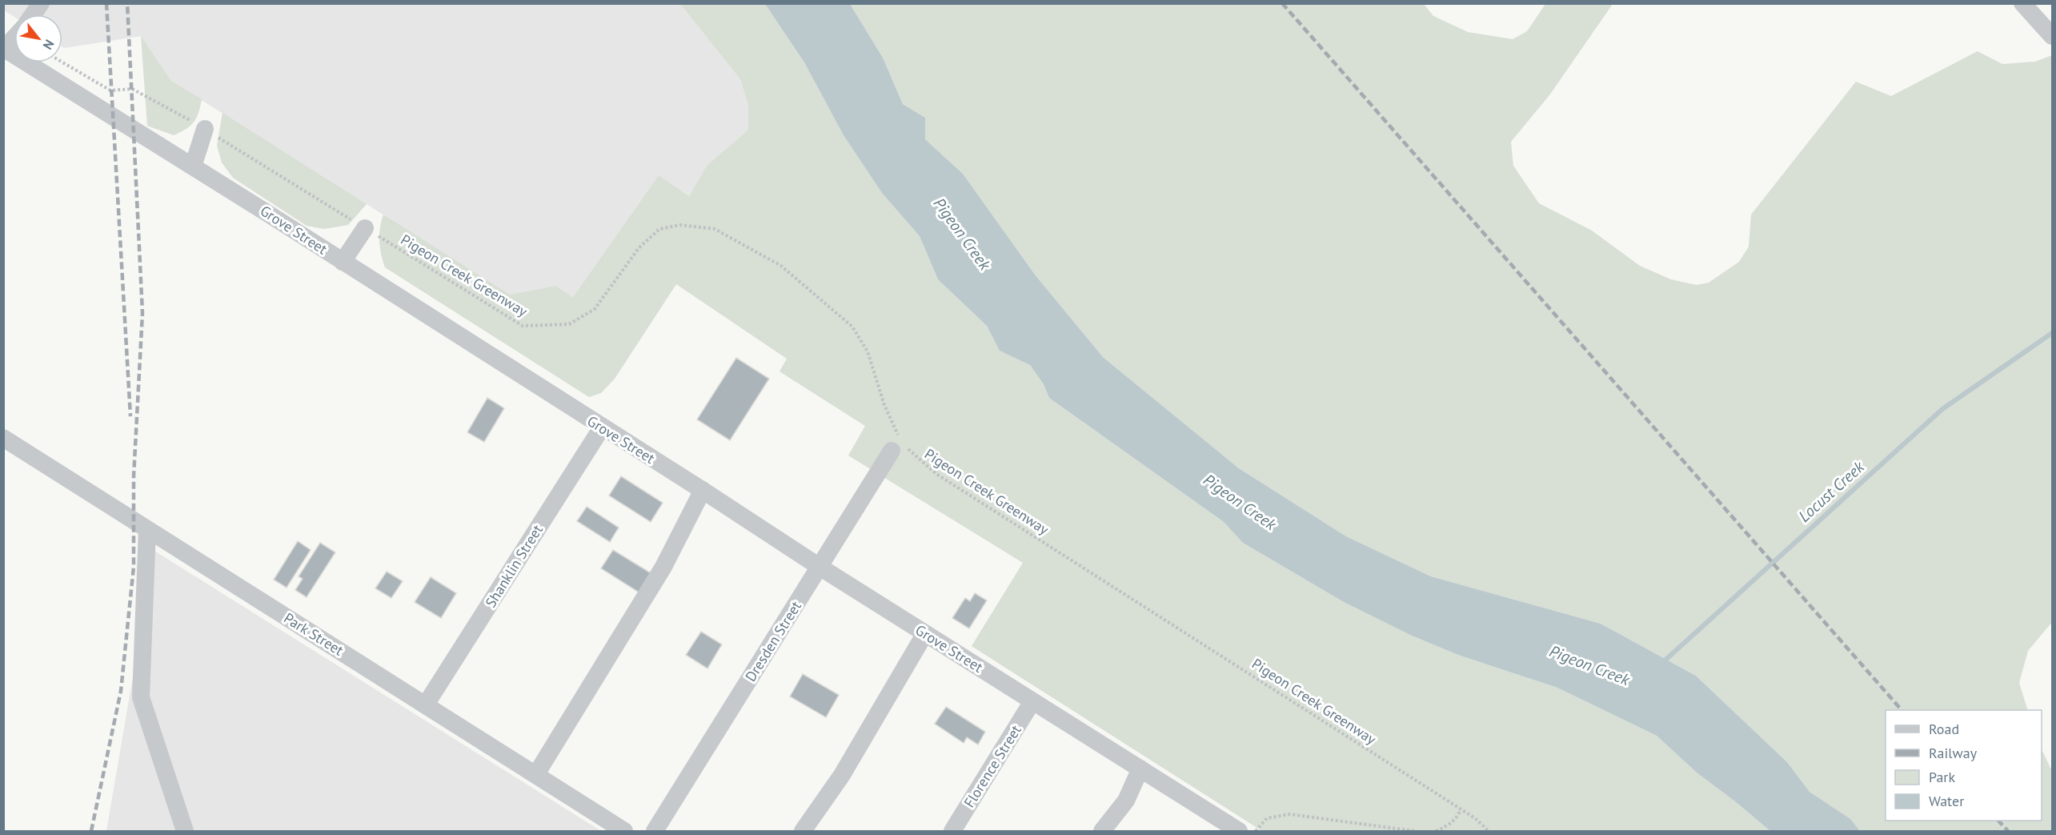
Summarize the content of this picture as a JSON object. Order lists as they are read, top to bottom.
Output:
{
  "streets": {
    "street": [
      "Grove Street",
      "Shanklin Street",
      "Park Street",
      "Dresden Street",
      "Florence Street"
    ],
    "path": ["Pigeon Creek Greenway"]
  },
  "crossings": [
    ["Grove Street", "Shanklin Street"],
    ["Grove Street", "Dresden Street"],
    ["Grove Street", "Florence Street"],
    ["Shanklin Street", "Park Street"]
  ],
  "water": ["Pigeon Creek", "Locust Creek"],
  "legend": [
    "Road",
    "Railway",
    "Park",
    "Water"
  ],
  "north": "bottom right"
}
